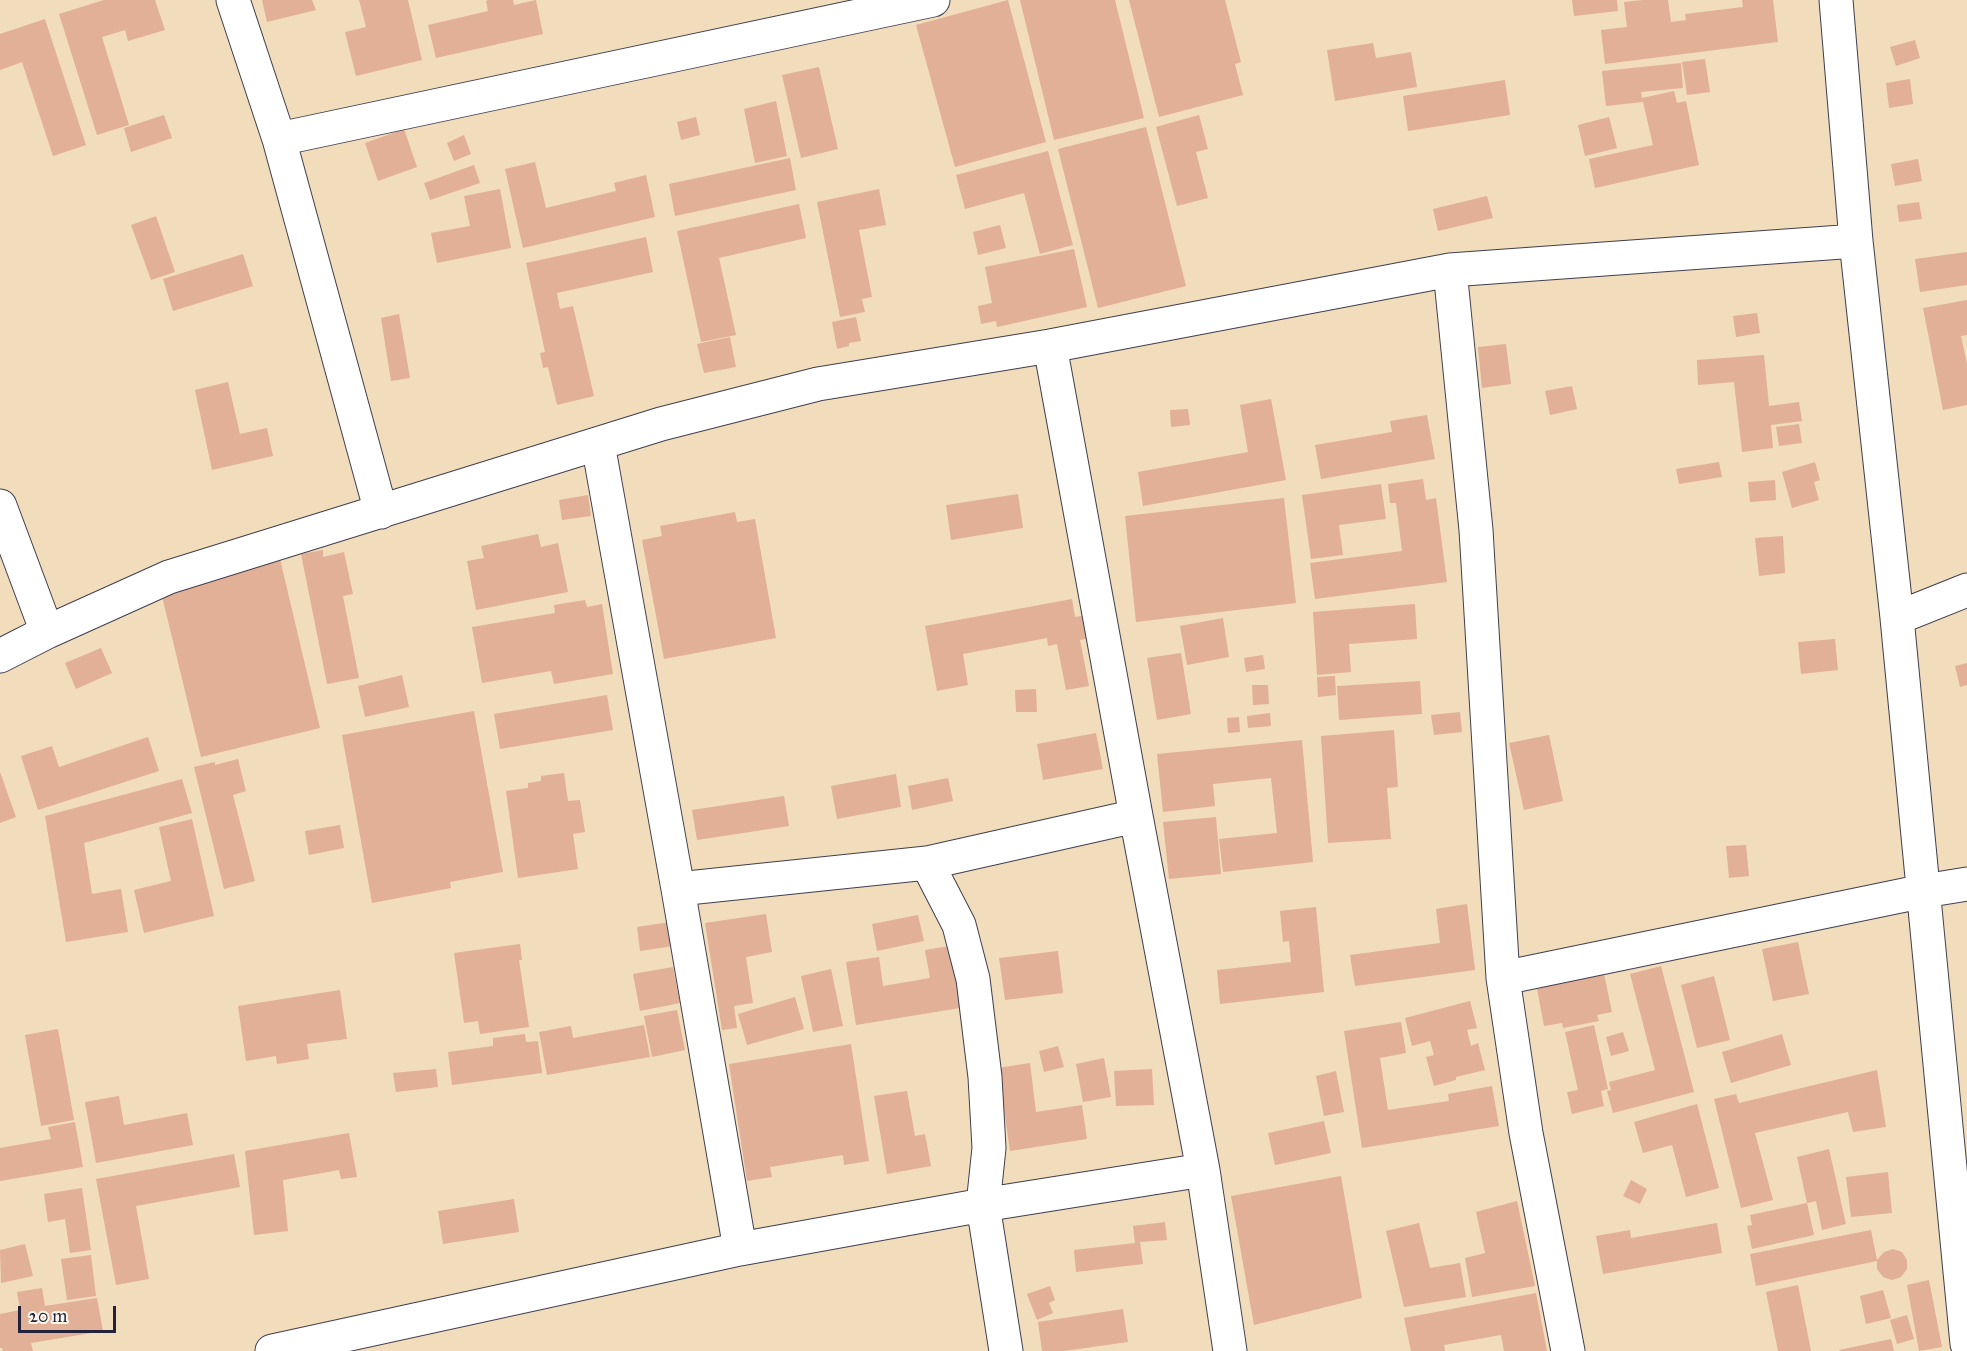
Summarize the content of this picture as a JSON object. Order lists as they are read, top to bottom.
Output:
{
  "scale_bar": "20 m"
}
